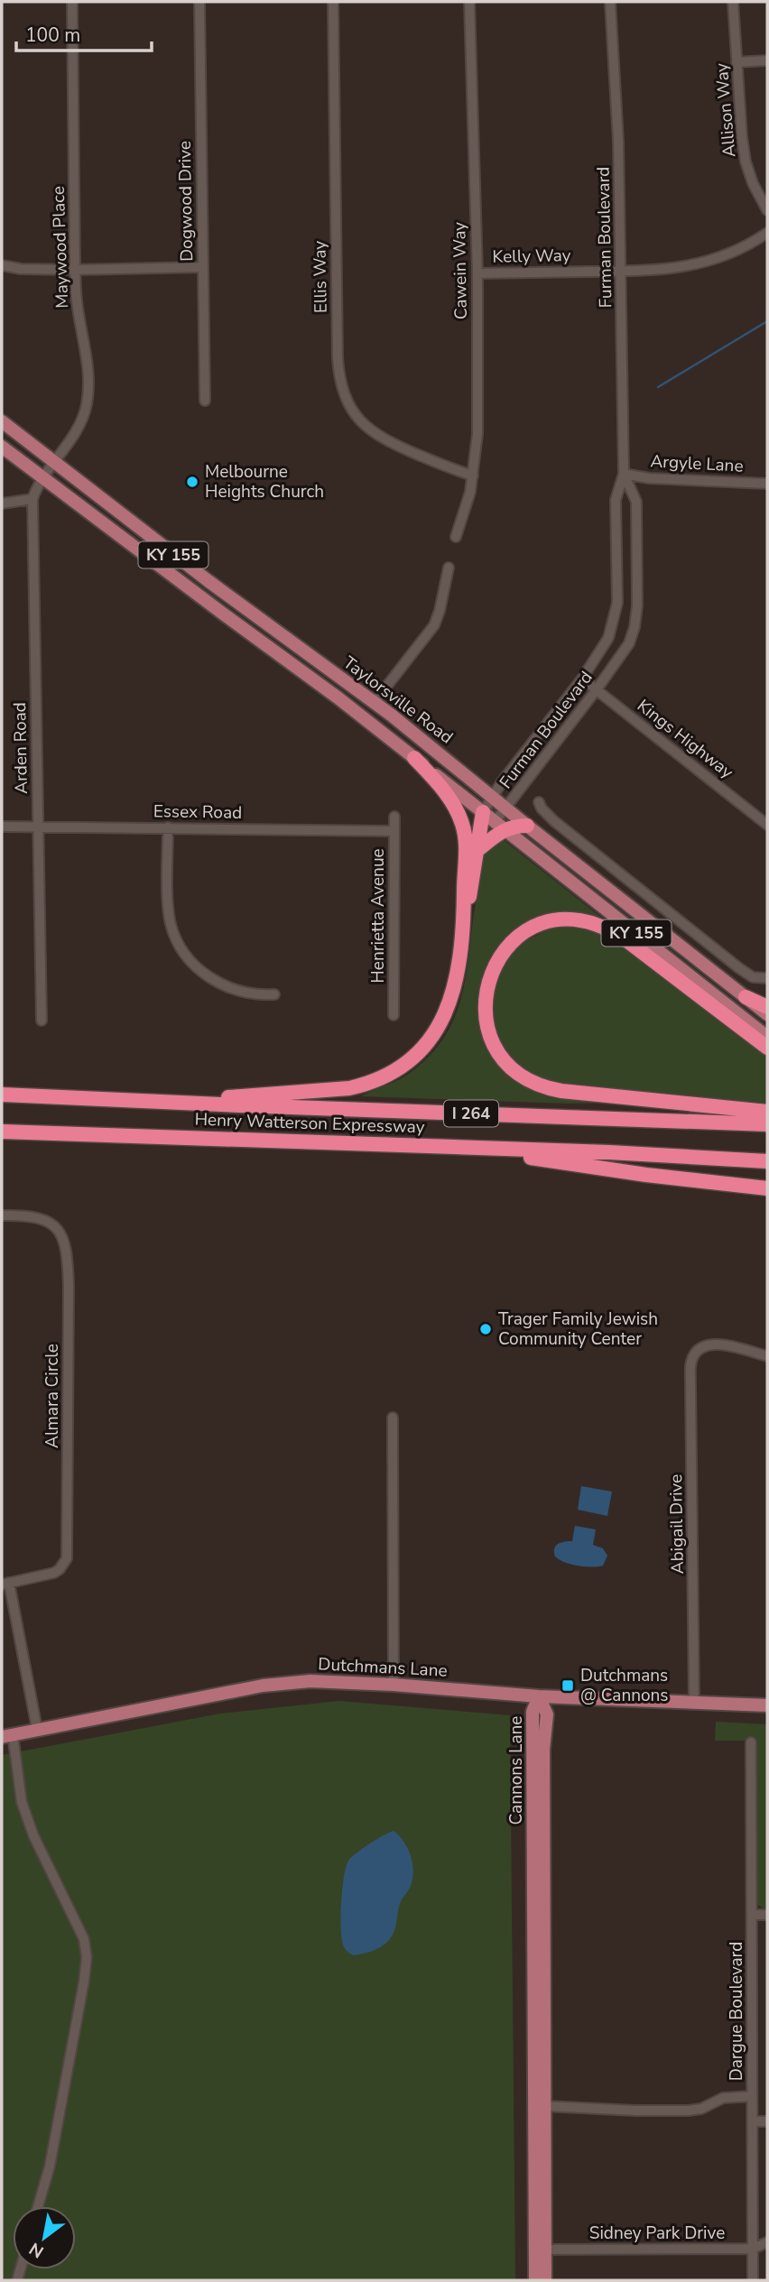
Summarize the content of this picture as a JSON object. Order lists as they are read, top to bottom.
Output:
{
  "streets": {
    "highway": ["I 264", "Henry Watterson Expressway"],
    "main road": [
      "KY 155",
      "Taylorsville Road",
      "Dutchmans Lane",
      "Cannons Lane"
    ],
    "street": [
      "Allison Way",
      "Dogwood Drive",
      "Furman Boulevard",
      "Maywood Place",
      "Kelly Way",
      "Cawein Way",
      "Ellis Way",
      "Argyle Lane",
      "Kings Highway",
      "Arden Road",
      "Essex Road",
      "Henrietta Avenue",
      "Almara Circle",
      "Abigail Drive",
      "Dargue Boulevard",
      "Sidney Park Drive"
    ]
  },
  "crossings": [
    ["Furman Boulevard", "Kelly Way"],
    ["Furman Boulevard", "Argyle Lane"],
    ["Furman Boulevard", "Taylorsville Road"],
    ["Furman Boulevard", "Kings Highway"],
    ["Maywood Place", "Taylorsville Road"],
    ["Maywood Place", "Arden Road"],
    ["Kelly Way", "Cawein Way"],
    ["Cawein Way", "Ellis Way"],
    ["Taylorsville Road", "Arden Road"],
    ["Arden Road", "Essex Road"],
    ["Essex Road", "Henrietta Avenue"],
    ["Almara Circle", "Dutchmans Lane"],
    ["Abigail Drive", "Dutchmans Lane"],
    ["Dutchmans Lane", "Cannons Lane"],
    ["Cannons Lane", "Sidney Park Drive"],
    ["Dargue Boulevard", "Sidney Park Drive"]
  ],
  "places": {
    "other": ["Melbourne Heights Church", "Trager Family Jewish Community Center"],
    "transit": ["Dutchmans @ Cannons"]
  },
  "scale_bar": "100 m",
  "north": "bottom left"
}
